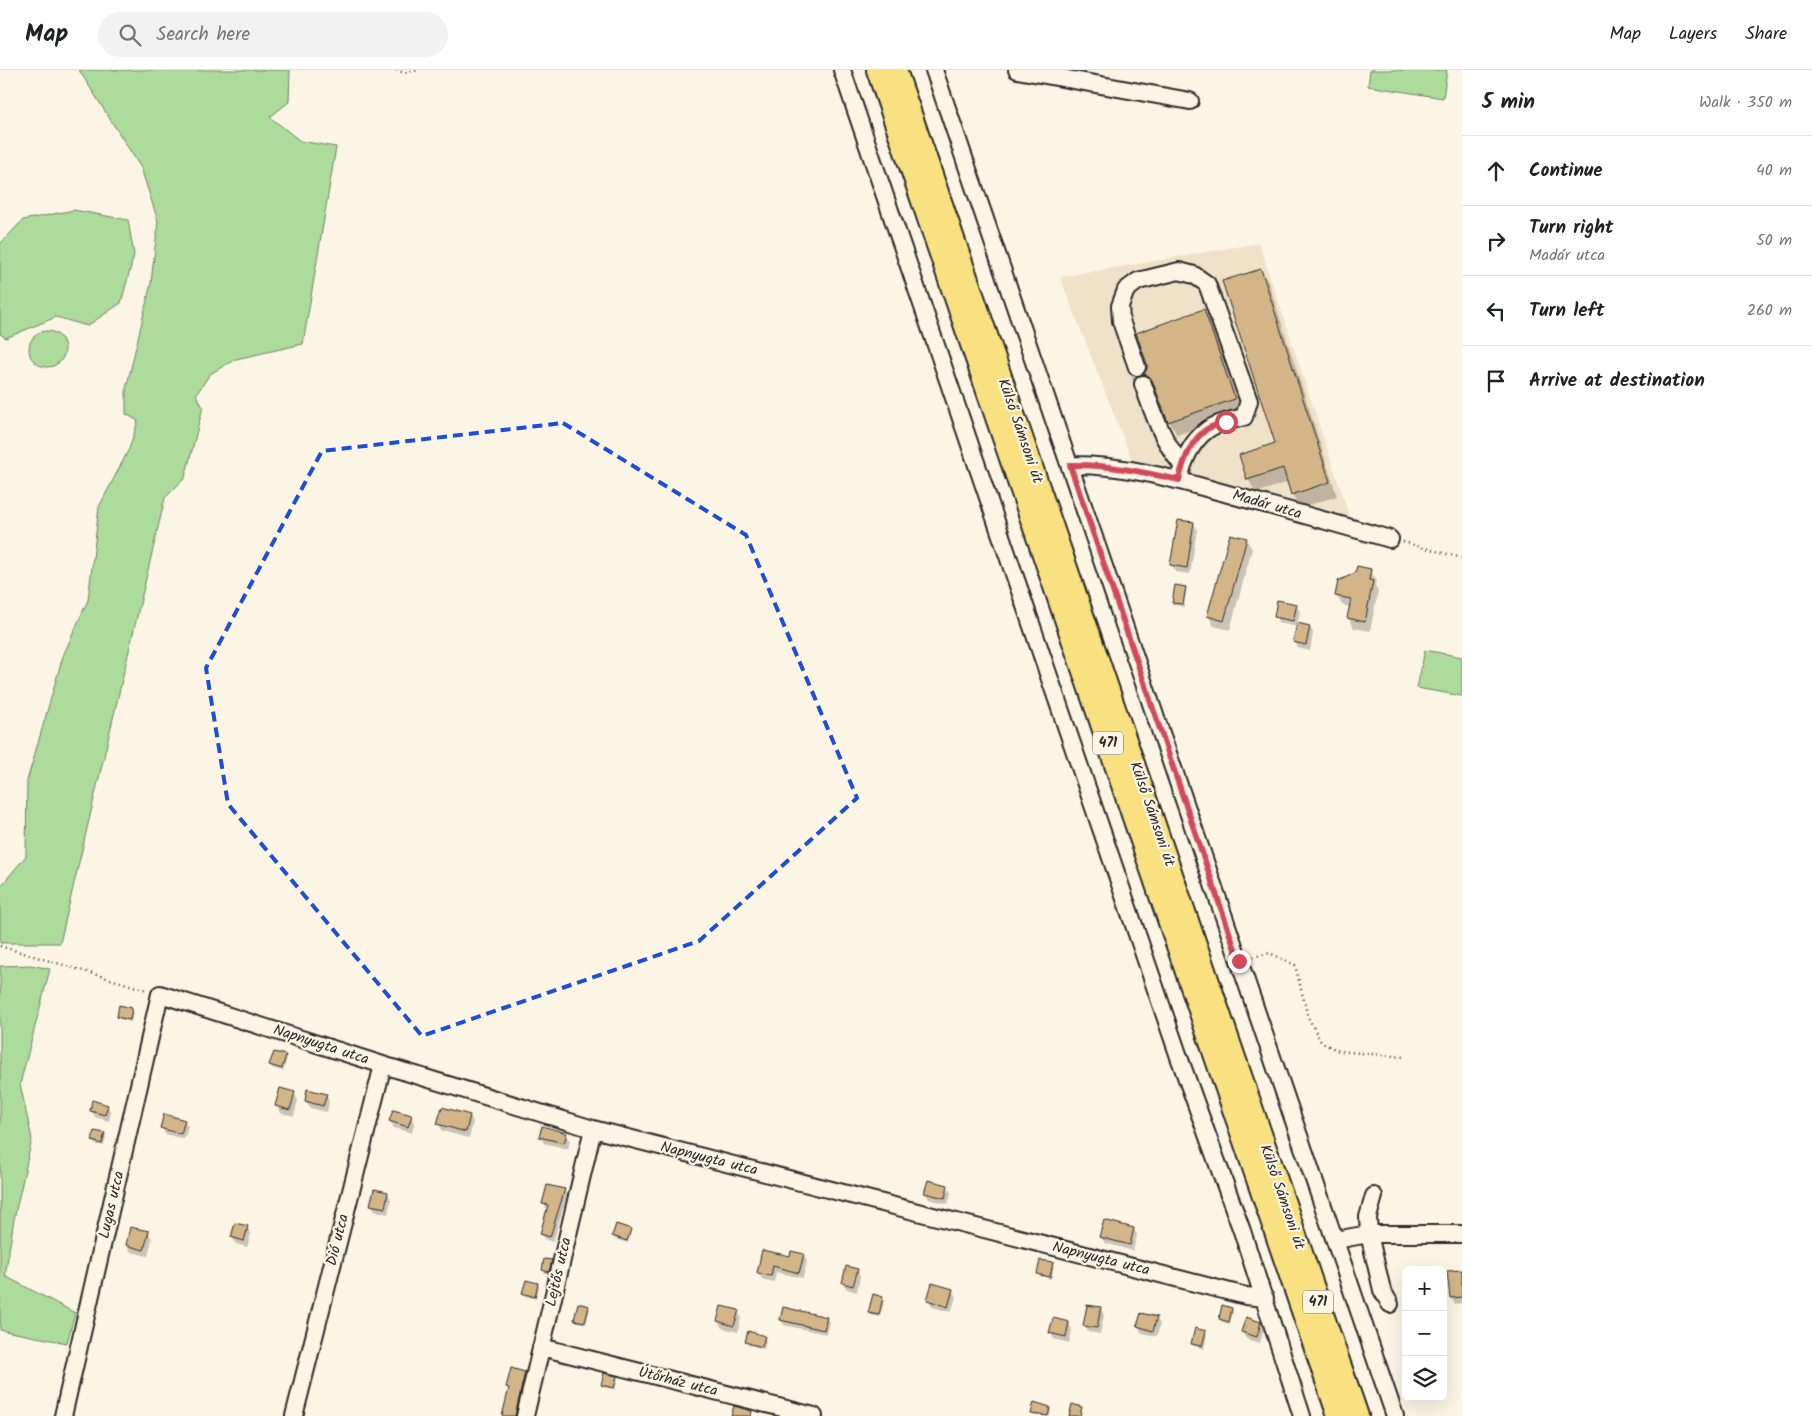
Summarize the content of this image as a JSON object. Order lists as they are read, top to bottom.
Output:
{
  "streets": {
    "main road": ["Külső Sámsoni út", "471"],
    "street": [
      "Madár utca",
      "Napnyugta utca",
      "Lugas utca",
      "Dió utca",
      "Lejtős utca",
      "Útőrház utca"
    ]
  },
  "crossings": [
    ["Napnyugta utca", "Lugas utca"],
    ["Napnyugta utca", "Dió utca"],
    ["Napnyugta utca", "Lejtős utca"],
    ["Lejtős utca", "Útőrház utca"]
  ],
  "page": {
    "header": "Map",
    "search": "Search here",
    "nav": ["Map", "Layers", "Share"],
    "heading": ["5 min", "Walk · 350 m"],
    "list": [
      ["Continue", "40 m"],
      ["Turn right", "Madár utca", "50 m"],
      ["Turn left", "260 m"],
      "Arrive at destination"
    ],
    "map_buttons": ["+", "−"]
  }
}
